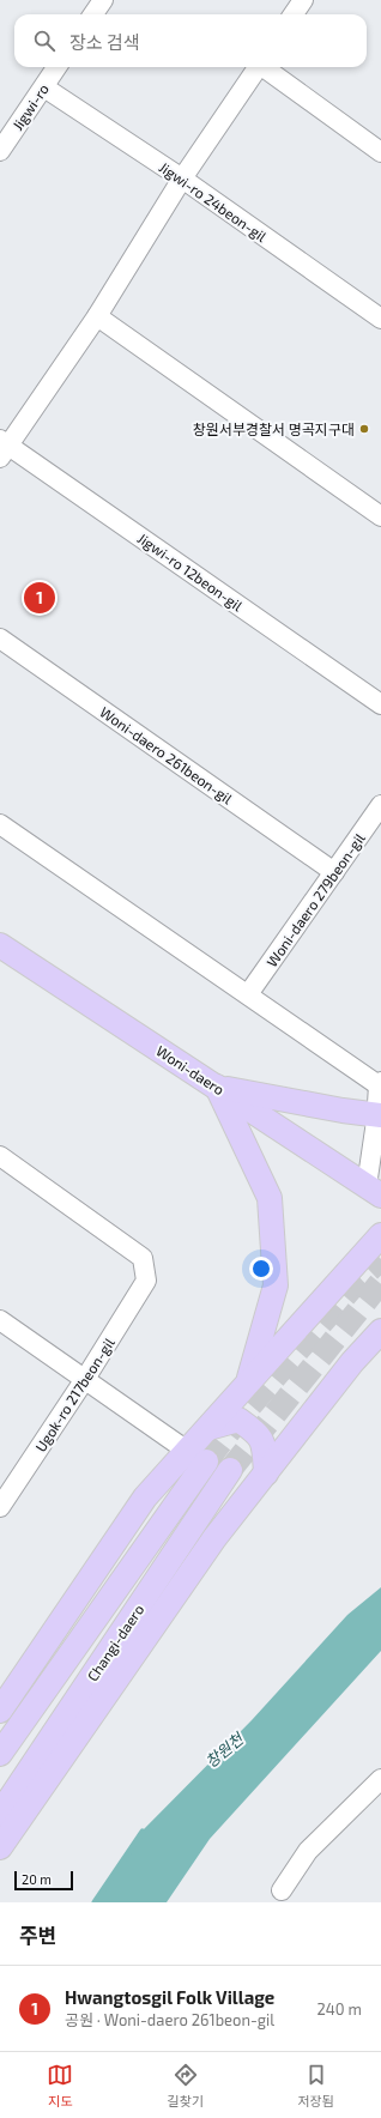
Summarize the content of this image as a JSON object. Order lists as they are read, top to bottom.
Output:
{
  "streets": {
    "main road": ["Woni-daero", "Changi-daero"],
    "street": [
      "Jigwi-ro",
      "Jigwi-ro 24beon-gil",
      "Jigwi-ro 12beon-gil",
      "Woni-daero 261beon-gil",
      "Woni-daero 279beon-gil",
      "Ugok-ro 217beon-gil"
    ]
  },
  "crossings": [
    ["Jigwi-ro", "Jigwi-ro 24beon-gil"],
    ["Woni-daero 261beon-gil", "Woni-daero 279beon-gil"]
  ],
  "water": ["창원천"],
  "places": ["창원서부경찰서 명곡지구대"],
  "scale_bar": "20 m",
  "page": {
    "search": "장소 검색",
    "pins": "1",
    "scale": "20 m",
    "heading": "주변",
    "list": [
      {
        "mark": "1",
        "name": "Hwangtosgil Folk Village",
        "note": "공원 · Woni-daero 261beon-gil",
        "value": "240 m"
      }
    ],
    "nav": ["지도", "길찾기", "저장됨"]
  }
}
